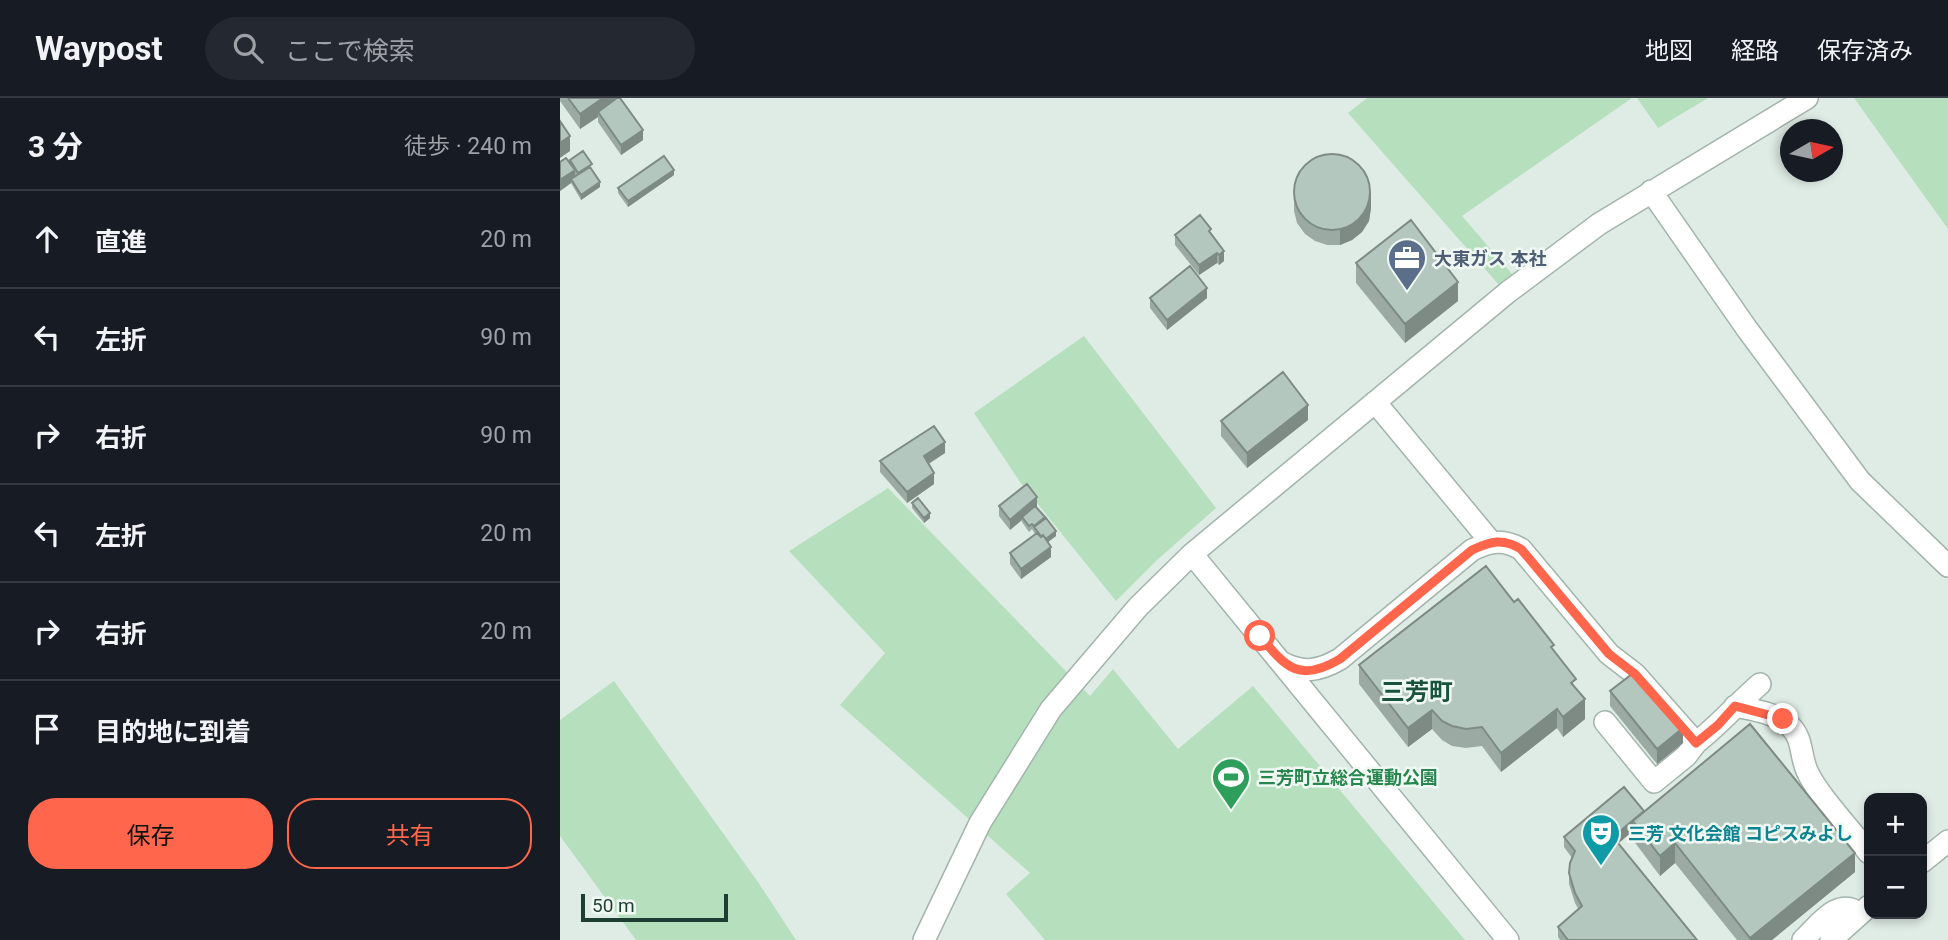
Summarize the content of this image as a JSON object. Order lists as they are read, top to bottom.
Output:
{
  "districts": ["三芳町"],
  "places": {
    "office": ["大東ガス 本社"],
    "sports": ["三芳町立総合運動公園"],
    "theatre": ["三芳 文化会館 コピスみよし"]
  },
  "scale_bar": "50 m",
  "north": "right",
  "page": {
    "header": "Waypost",
    "search": "ここで検索",
    "nav": ["地図", "経路", "保存済み"],
    "heading": ["3 分", "徒歩 · 240 m"],
    "list": [
      ["直進", "20 m"],
      ["左折", "90 m"],
      ["右折", "90 m"],
      ["左折", "20 m"],
      ["右折", "20 m"],
      "目的地に到着"
    ],
    "buttons": ["保存", "共有"],
    "map_buttons": ["+", "−"],
    "scale": "50 m"
  }
}
